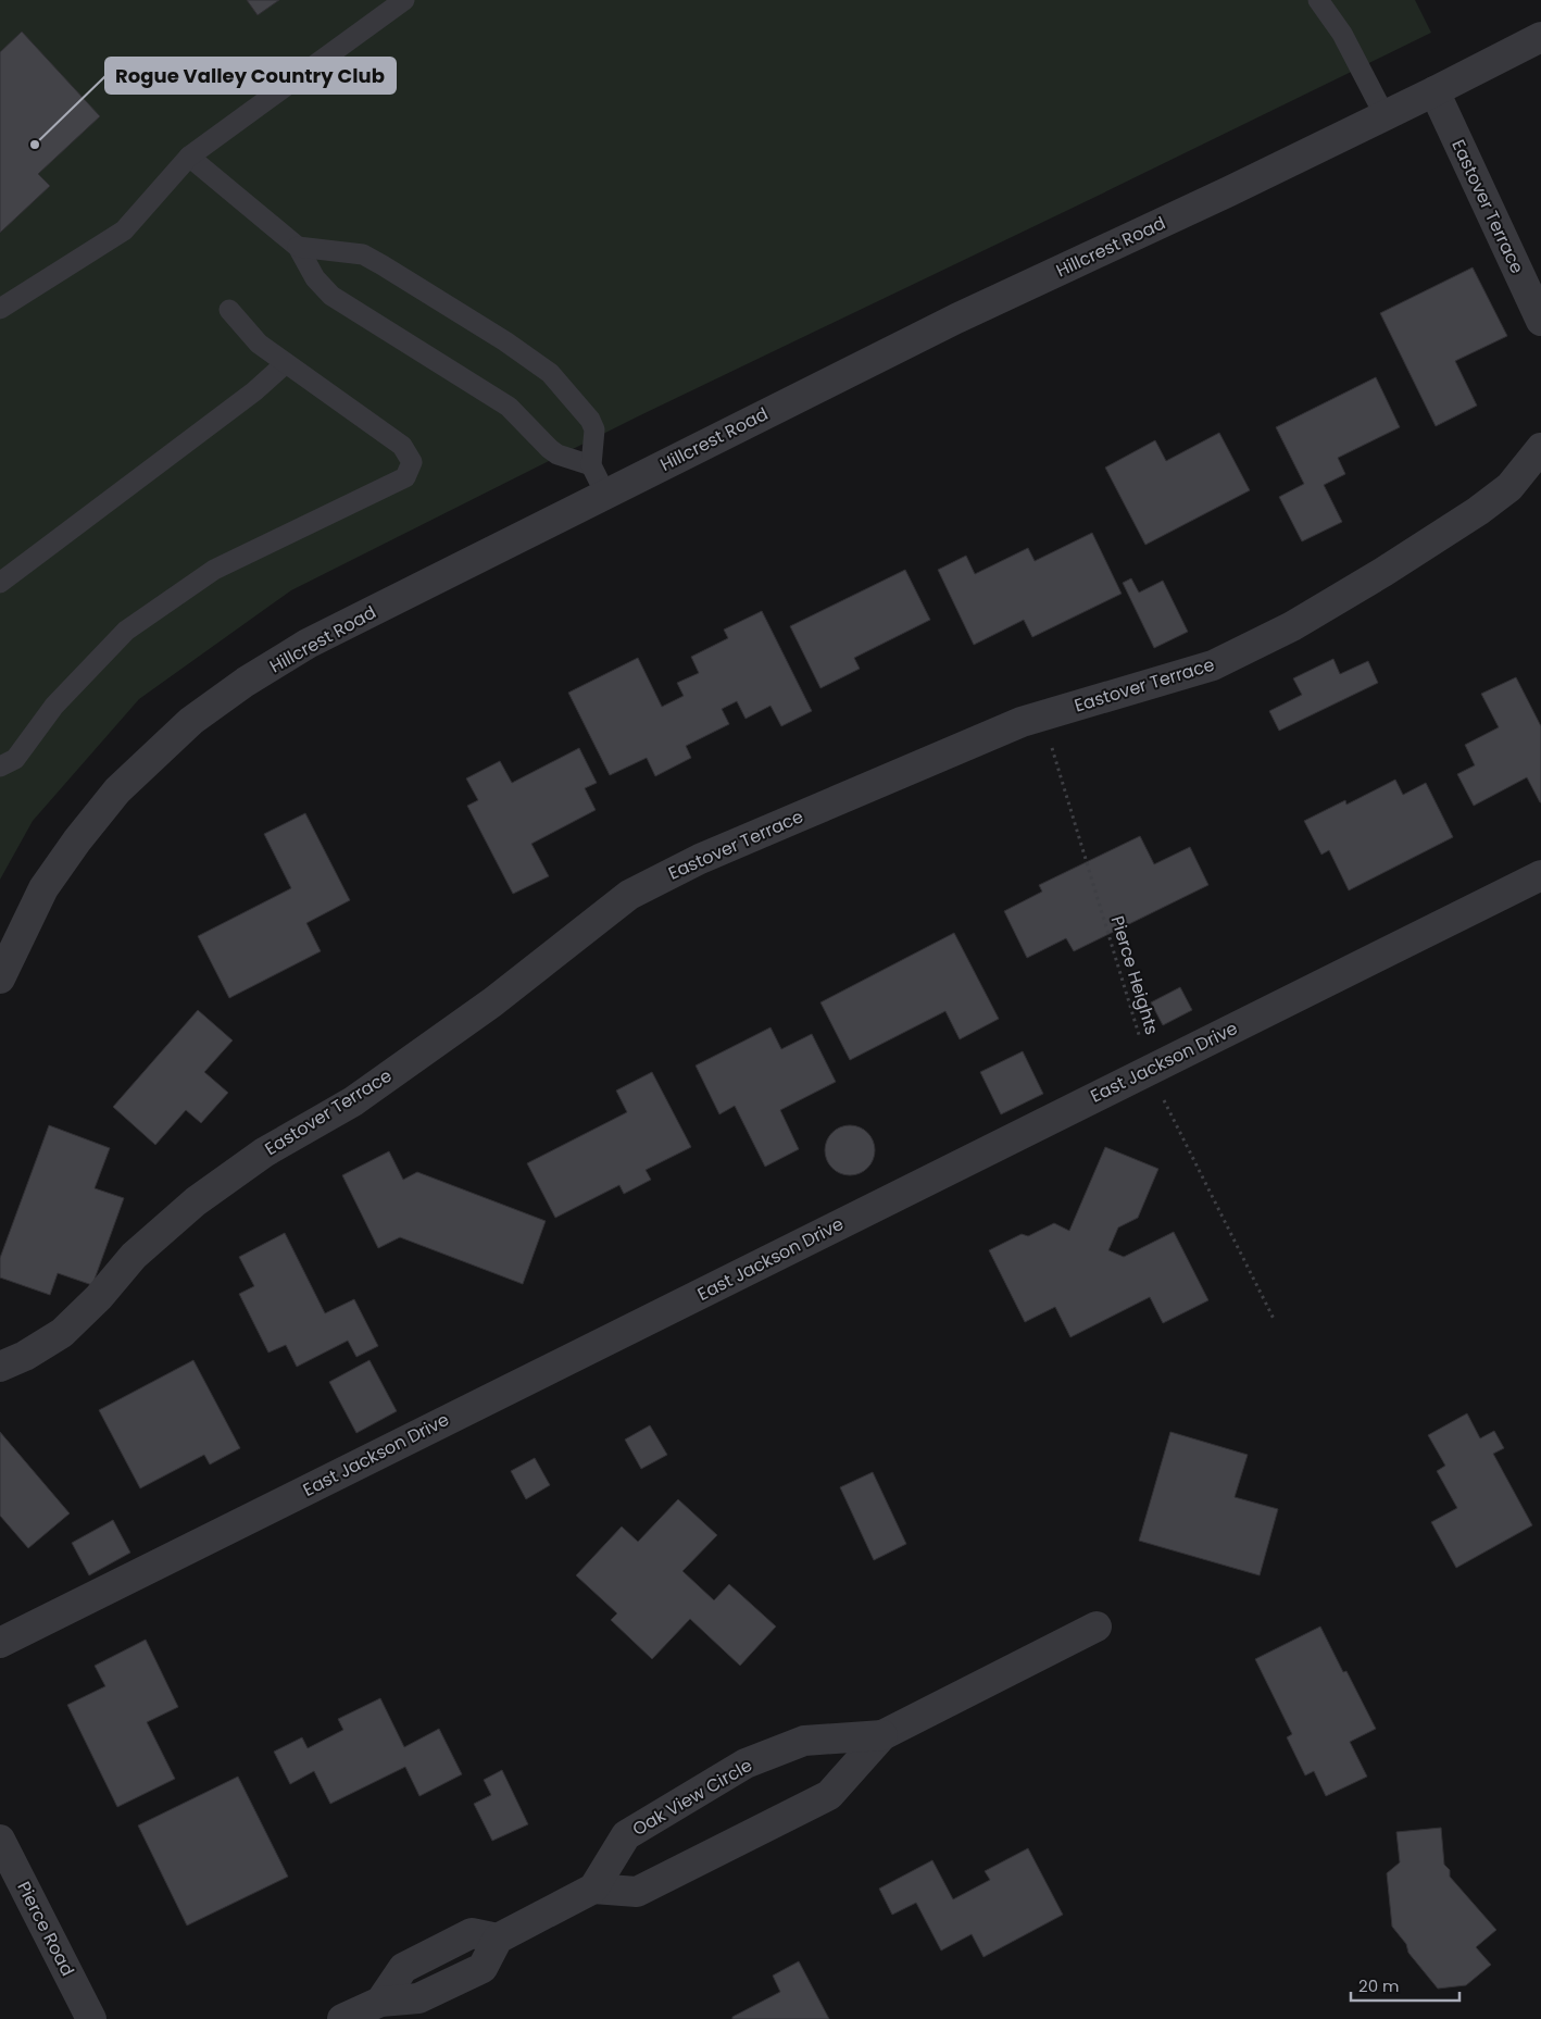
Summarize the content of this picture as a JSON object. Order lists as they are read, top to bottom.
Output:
{
  "streets": {
    "street": [
      "Eastover Terrace",
      "Hillcrest Road",
      "East Jackson Drive",
      "Oak View Circle",
      "Pierce Road"
    ],
    "path": ["Pierce Heights"]
  },
  "crossings": [
    ["Eastover Terrace", "Hillcrest Road"],
    ["Eastover Terrace", "Pierce Heights"],
    ["Pierce Heights", "East Jackson Drive"]
  ],
  "places": ["Rogue Valley Country Club"],
  "scale_bar": "20 m"
}
